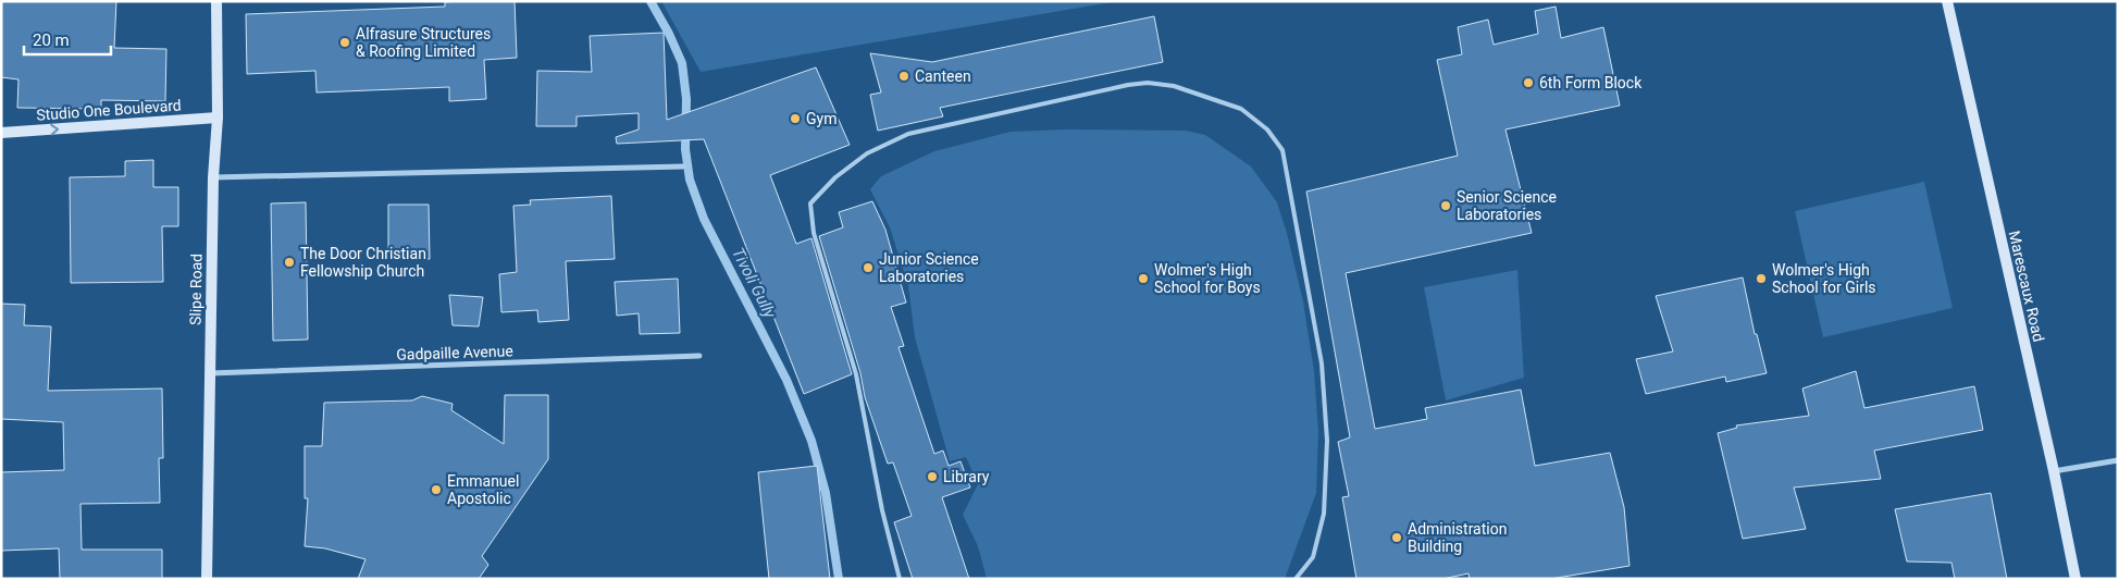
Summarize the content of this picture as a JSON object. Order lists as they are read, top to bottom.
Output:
{
  "streets": {
    "main road": ["Studio One Boulevard", "Marescaux Road", "Slipe Road"],
    "street": ["Gadpaille Avenue"]
  },
  "crossings": [
    ["Studio One Boulevard", "Slipe Road"],
    ["Slipe Road", "Gadpaille Avenue"]
  ],
  "one_way": ["Studio One Boulevard"],
  "water": ["Tivoli Gully"],
  "places": [
    "Alfrasure Structures & Roofing Limited",
    "Canteen",
    "6th Form Block",
    "Gym",
    "Senior Science Laboratories",
    "The Door Christian Fellowship Church",
    "Junior Science Laboratories",
    "Wolmer's High School for Boys",
    "Wolmer's High School for Girls",
    "Library",
    "Emmanuel Apostolic",
    "Administration Building"
  ],
  "scale_bar": "20 m"
}
